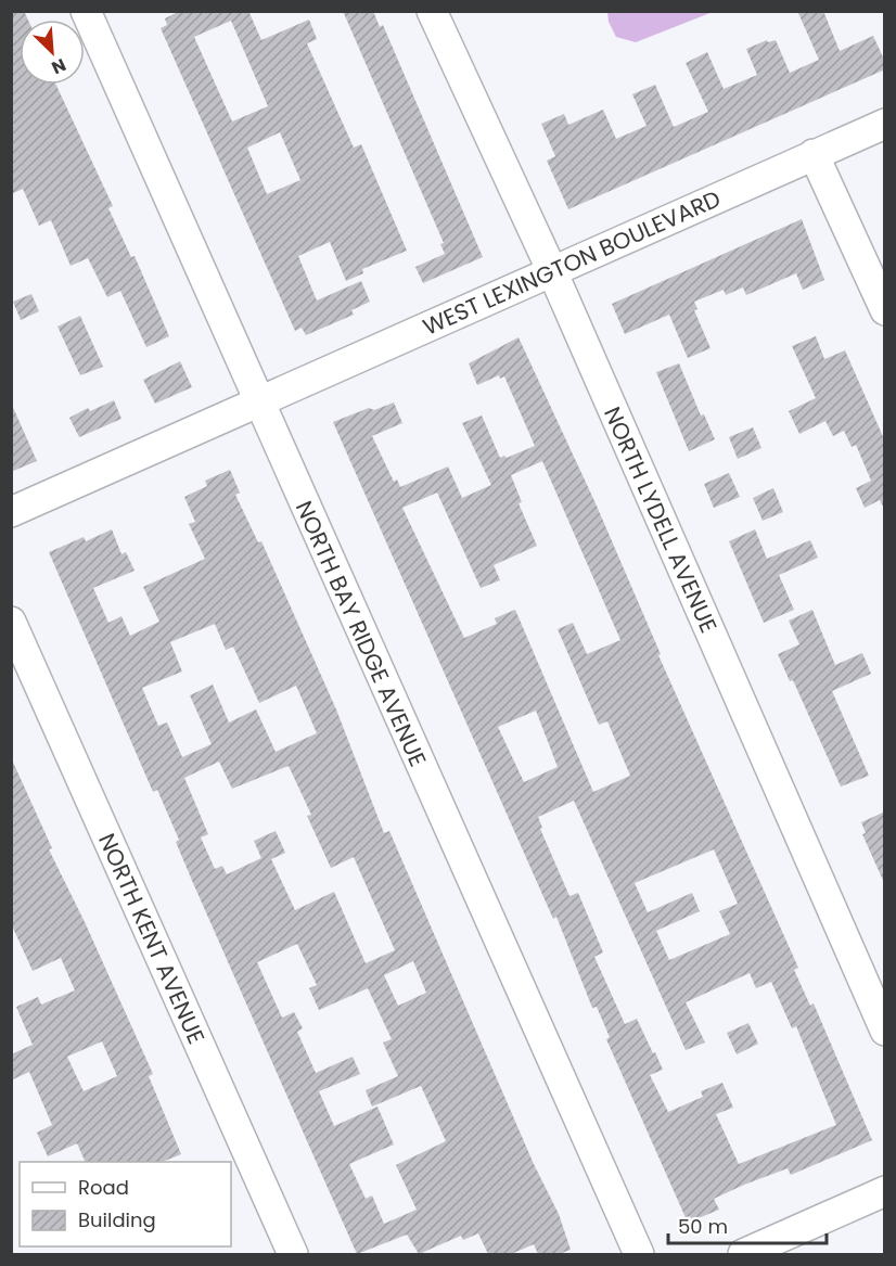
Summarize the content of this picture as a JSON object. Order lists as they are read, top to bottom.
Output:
{
  "streets": {
    "street": [
      "WEST LEXINGTON BOULEVARD",
      "NORTH LYDELL AVENUE",
      "NORTH BAY RIDGE AVENUE",
      "NORTH KENT AVENUE"
    ]
  },
  "crossings": [
    ["WEST LEXINGTON BOULEVARD", "NORTH LYDELL AVENUE"],
    ["WEST LEXINGTON BOULEVARD", "NORTH BAY RIDGE AVENUE"]
  ],
  "legend": ["Road", "Building"],
  "scale_bar": "50 m",
  "north": "bottom right"
}
